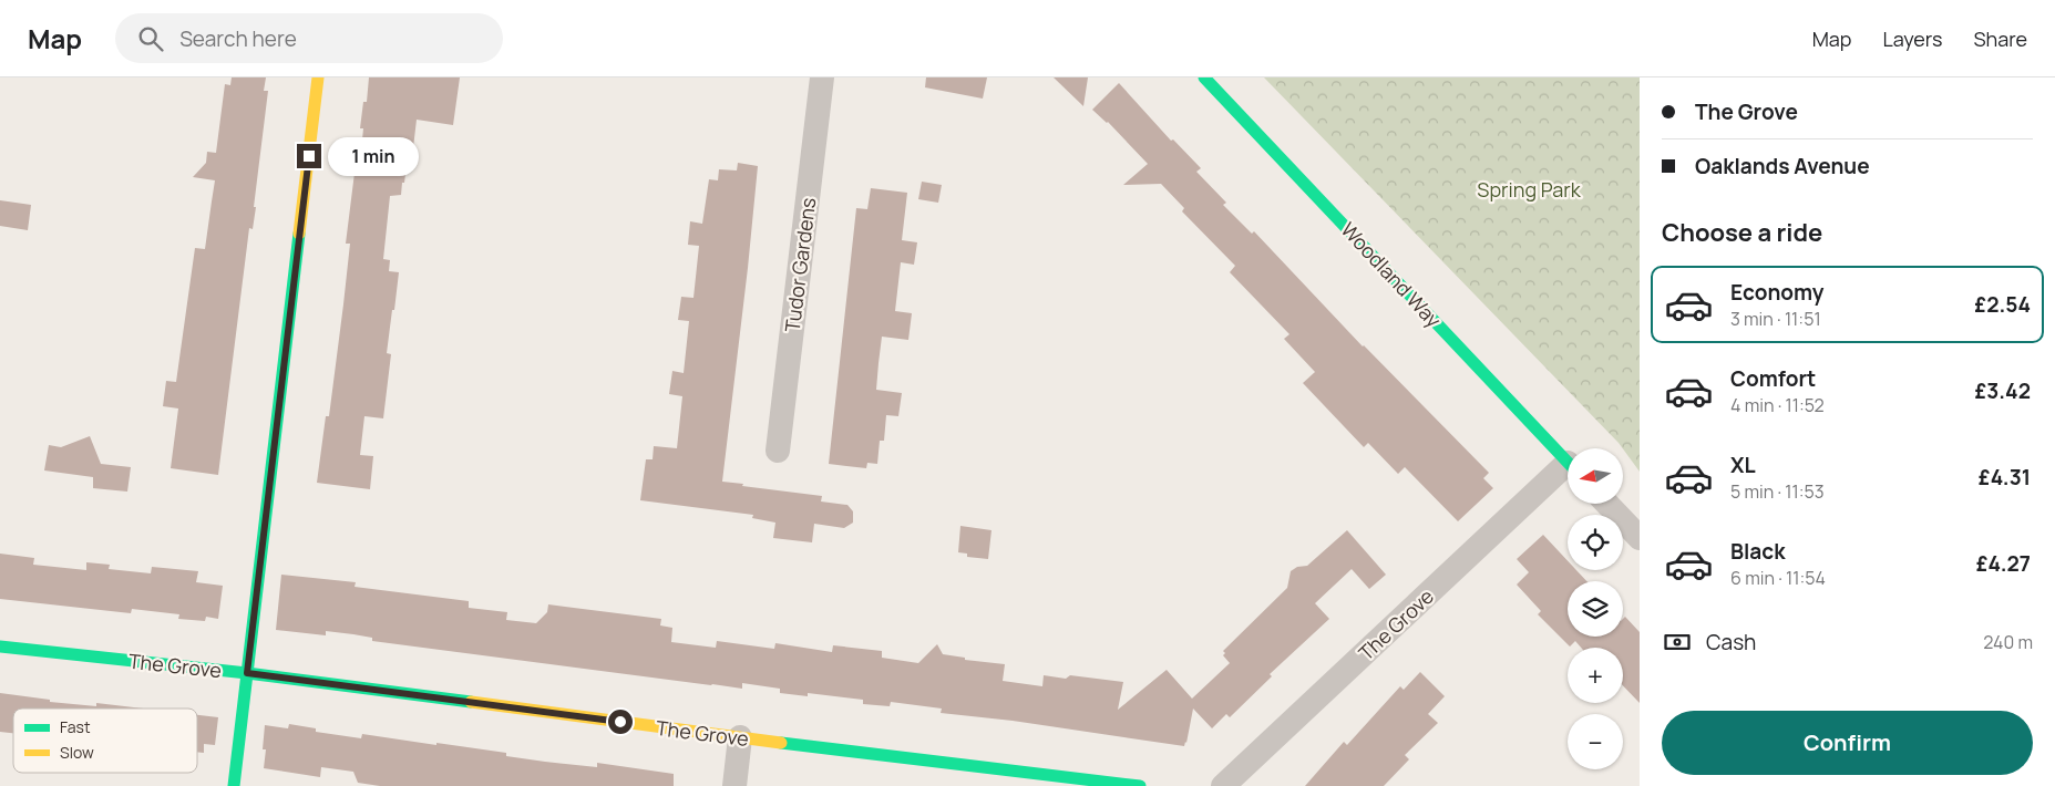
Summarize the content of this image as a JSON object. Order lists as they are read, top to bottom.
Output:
{
  "streets": {
    "street": ["Tudor Gardens", "Woodland Way", "The Grove"]
  },
  "parks": ["Spring Park"],
  "legend": ["Fast", "Slow"],
  "north": "left",
  "page": {
    "header": "Map",
    "search": "Search here",
    "nav": ["Map", "Layers", "Share"],
    "banner": ["The Grove", "Oaklands Avenue"],
    "bubble": "1 min",
    "heading": "Choose a ride",
    "list": [
      {
        "name": "Economy",
        "note": "3 min · 11:51",
        "value": "£2.54"
      },
      {
        "name": "Comfort",
        "note": "4 min · 11:52",
        "value": "£3.42"
      },
      {
        "name": "XL",
        "note": "5 min · 11:53",
        "value": "£4.31"
      },
      {
        "name": "Black",
        "note": "6 min · 11:54",
        "value": "£4.27"
      }
    ],
    "map_buttons": ["+", "−"],
    "pay": ["Cash", "240 m"],
    "buttons": "Confirm"
  }
}
